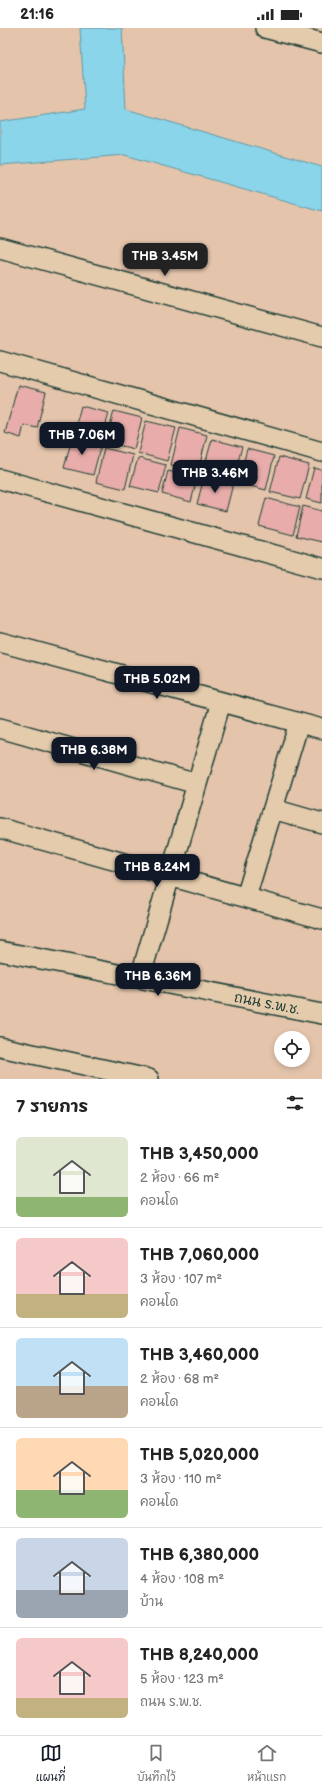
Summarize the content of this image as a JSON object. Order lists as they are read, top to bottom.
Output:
{
  "streets": {
    "street": ["ถนน ร.พ.ช."]
  },
  "page": {
    "status": "21:16",
    "price": [
      "THB 3.45M",
      "THB 7.06M",
      "THB 3.46M",
      "THB 5.02M",
      "THB 6.38M",
      "THB 8.24M",
      "THB 6.36M"
    ],
    "heading": "7 รายการ",
    "list": [
      {
        "name": "THB 3,450,000",
        "note": "2 ห้อง · 66 m² · คอนโด"
      },
      {
        "name": "THB 7,060,000",
        "note": "3 ห้อง · 107 m² · คอนโด"
      },
      {
        "name": "THB 3,460,000",
        "note": "2 ห้อง · 68 m² · คอนโด"
      },
      {
        "name": "THB 5,020,000",
        "note": "3 ห้อง · 110 m² · คอนโด"
      },
      {
        "name": "THB 6,380,000",
        "note": "4 ห้อง · 108 m² · บ้าน"
      },
      {
        "name": "THB 8,240,000",
        "note": "5 ห้อง · 123 m² · ถนน ร.พ.ช."
      }
    ],
    "tabs": ["แผนที่", "บันทึกไว้", "หน้าแรก"]
  }
}
